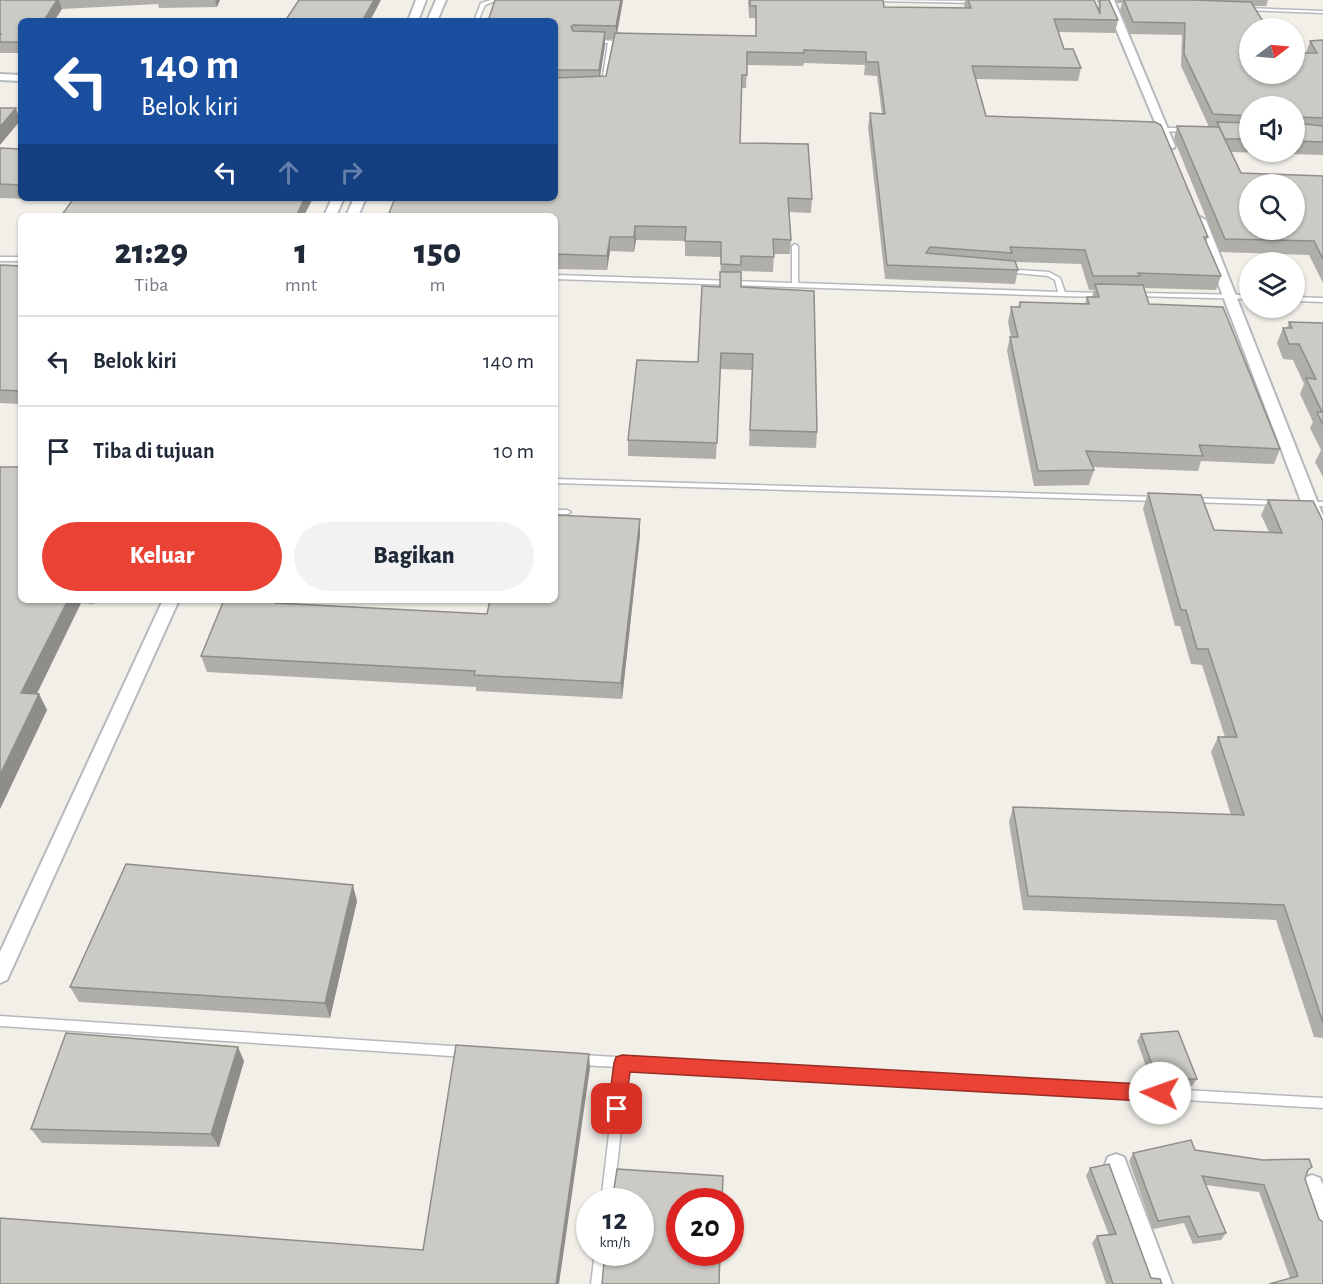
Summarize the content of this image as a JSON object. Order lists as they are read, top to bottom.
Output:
{
  "north": "right",
  "page": {
    "turn": ["140 m", "Belok kiri"],
    "eta": [
      "21:29",
      "Tiba",
      "1",
      "mnt",
      "150",
      "m"
    ],
    "list": [
      {
        "name": "Belok kiri",
        "value": "140 m"
      },
      {
        "name": "Tiba di tujuan",
        "value": "10 m"
      }
    ],
    "buttons": ["Keluar", "Bagikan"],
    "speed": "12 km/h",
    "limit": "20"
  }
}
